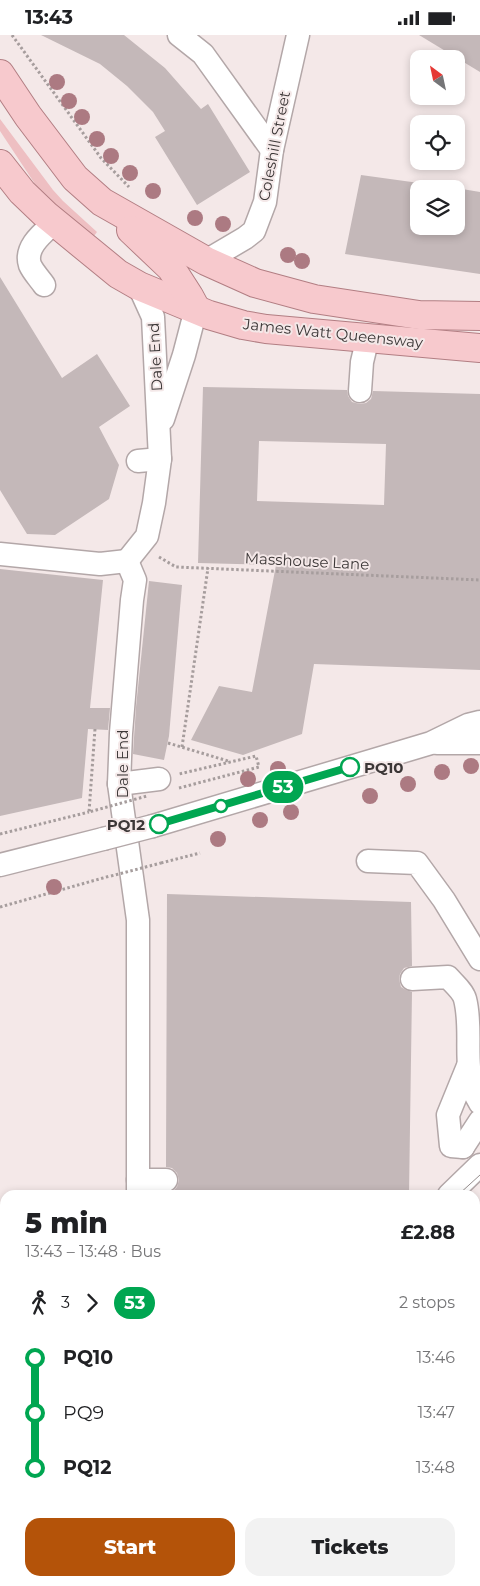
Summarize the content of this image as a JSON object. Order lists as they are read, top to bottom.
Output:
{
  "streets": {
    "main road": ["James Watt Queensway"],
    "street": ["Coleshill Street", "Dale End"],
    "path": ["Masshouse Lane"]
  },
  "crossings": [
    ["Coleshill Street", "James Watt Queensway"],
    ["James Watt Queensway", "Dale End"],
    ["Dale End", "Masshouse Lane"]
  ],
  "places": ["PQ10", "PQ12"],
  "lines": ["bus line 53"],
  "north": "top left",
  "page": {
    "status": "13:43",
    "on_map": "53",
    "heading": ["5 min", "13:43 – 13:48 · Bus", "£2.88"],
    "legs": ["3", "53", "2 stops"],
    "list": [
      {
        "name": "PQ10",
        "value": "13:46"
      },
      {
        "name": "PQ9",
        "value": "13:47"
      },
      {
        "name": "PQ12",
        "value": "13:48"
      }
    ],
    "buttons": ["Start", "Tickets"]
  }
}
